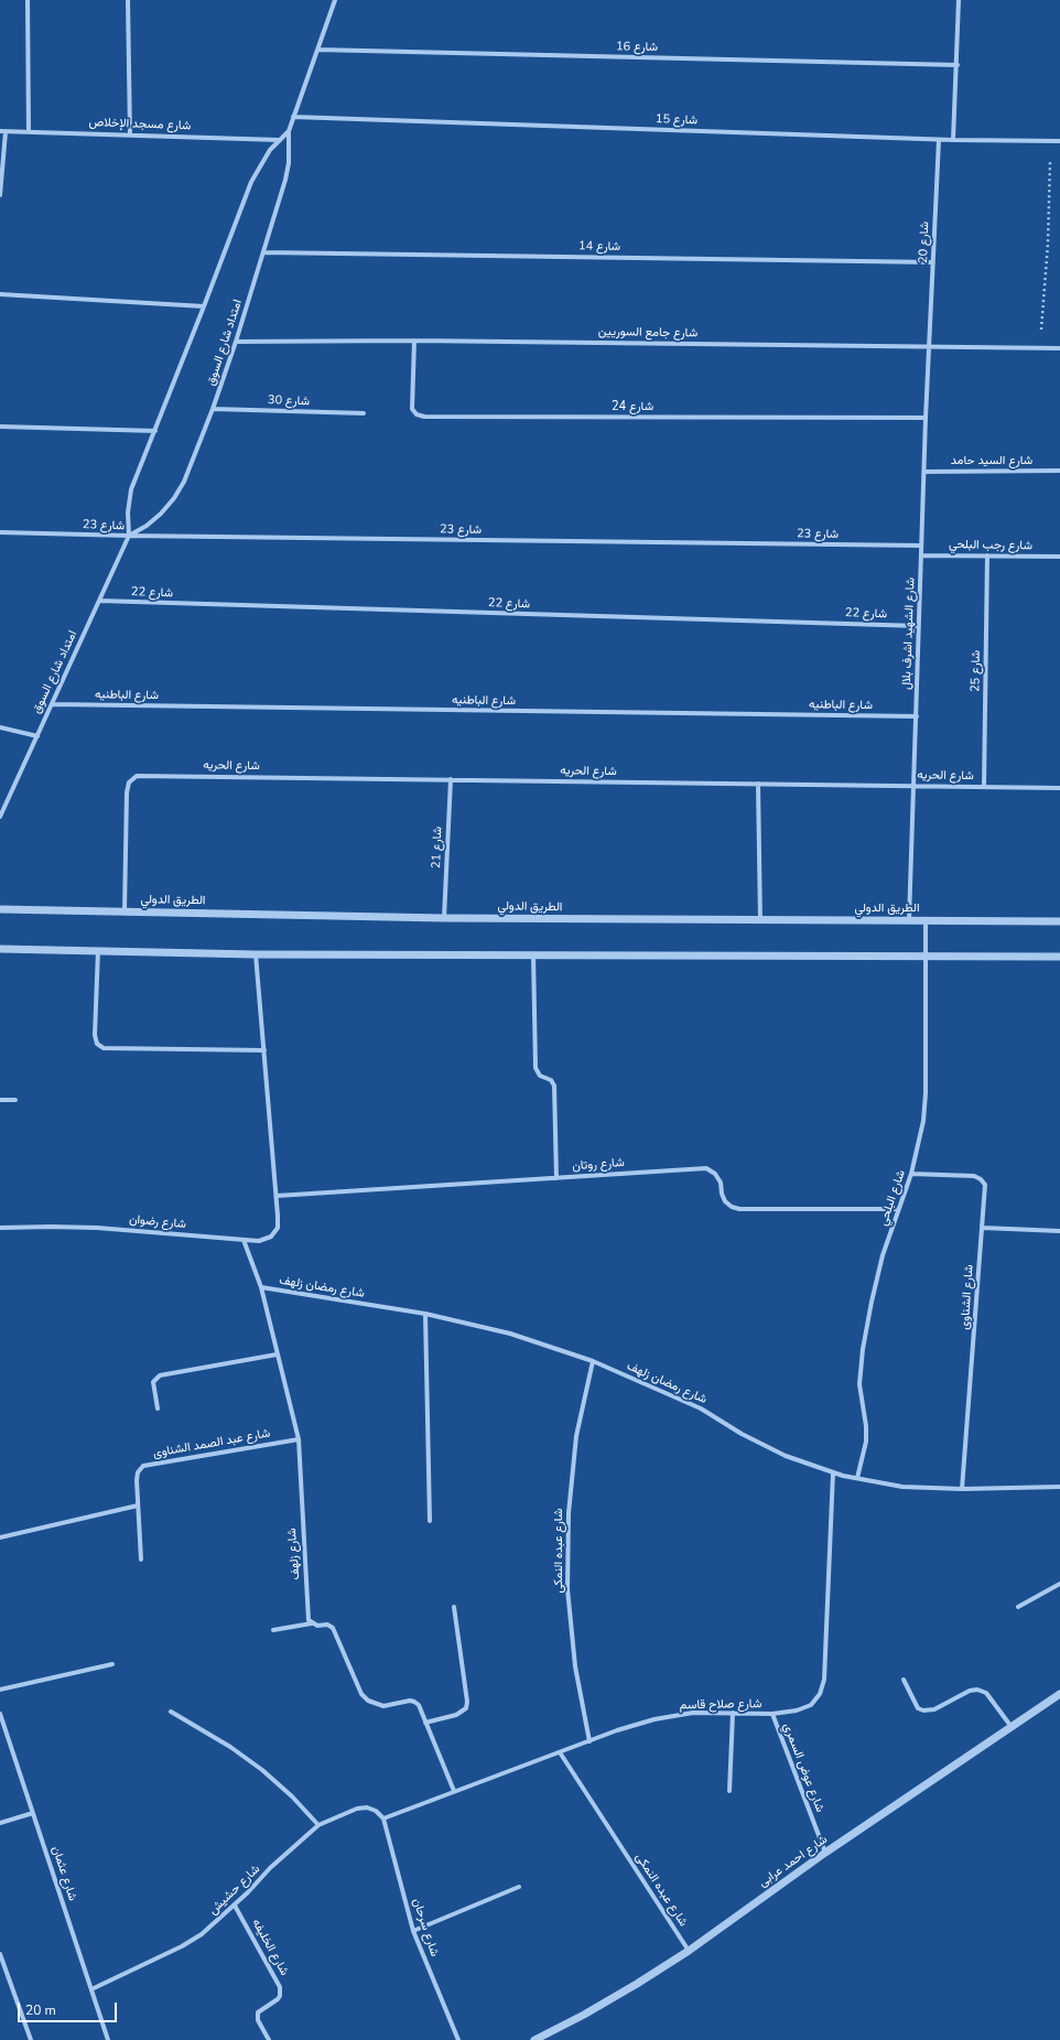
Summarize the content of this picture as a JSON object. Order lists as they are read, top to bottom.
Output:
{
  "streets": {
    "street": [
      "شارع 16",
      "شارع 15",
      "شارع مسجد الإخلاص",
      "شارع 20",
      "شارع 14",
      "شارع جامع السوريين",
      "امتداد شارع السوق",
      "شارع 30",
      "شارع 24",
      "شارع السيد حامد",
      "شارع 23",
      "شارع رجب البلحي",
      "شارع 22",
      "شارع الشهيد اشرف بلال",
      "شارع 25",
      "شارع الباطنيه",
      "شارع الحريه",
      "شارع 21",
      "الطريق الدولي",
      "شارع روتان",
      "شارع البلحي",
      "شارع رضوان",
      "شارع رمضان زلهف",
      "شارع الشناوى",
      "شارع عبد الصمد الشناوى",
      "شارع عبده النمكى",
      "شارع زلهف",
      "شارع صلاح قاسم",
      "شارع عوض السمري",
      "شارع احمد عرابى",
      "شارع عثمان",
      "شارع حشيش",
      "شارع سرحان",
      "شارع الخليفه"
    ]
  },
  "crossings": [
    ["شارع 16", "امتداد شارع السوق"],
    ["شارع 15", "شارع 20"],
    ["شارع 15", "امتداد شارع السوق"],
    ["شارع مسجد الإخلاص", "امتداد شارع السوق"],
    ["شارع 20", "شارع 14"],
    ["شارع 20", "شارع جامع السوريين"],
    ["شارع 20", "شارع الشهيد اشرف بلال"],
    ["شارع 14", "امتداد شارع السوق"],
    ["شارع جامع السوريين", "امتداد شارع السوق"],
    ["شارع جامع السوريين", "شارع 24"],
    ["شارع جامع السوريين", "شارع الشهيد اشرف بلال"],
    ["امتداد شارع السوق", "شارع 30"],
    ["امتداد شارع السوق", "شارع 23"],
    ["امتداد شارع السوق", "شارع 22"],
    ["امتداد شارع السوق", "شارع الباطنيه"],
    ["شارع 24", "شارع الشهيد اشرف بلال"],
    ["شارع السيد حامد", "شارع الشهيد اشرف بلال"],
    ["شارع 23", "شارع الشهيد اشرف بلال"],
    ["شارع رجب البلحي", "شارع الشهيد اشرف بلال"],
    ["شارع رجب البلحي", "شارع 25"],
    ["شارع 22", "شارع الشهيد اشرف بلال"],
    ["شارع الشهيد اشرف بلال", "شارع الباطنيه"],
    ["شارع الشهيد اشرف بلال", "شارع الحريه"],
    ["شارع الشهيد اشرف بلال", "الطريق الدولي"],
    ["شارع 25", "شارع الحريه"],
    ["شارع الحريه", "شارع 21"],
    ["شارع الحريه", "الطريق الدولي"],
    ["شارع 21", "الطريق الدولي"],
    ["الطريق الدولي", "شارع البلحي"],
    ["شارع روتان", "شارع البلحي"],
    ["شارع روتان", "شارع رضوان"],
    ["شارع البلحي", "شارع رمضان زلهف"],
    ["شارع البلحي", "شارع الشناوى"],
    ["شارع رضوان", "شارع زلهف"],
    ["شارع رمضان زلهف", "شارع الشناوى"],
    ["شارع رمضان زلهف", "شارع عبده النمكى"],
    ["شارع رمضان زلهف", "شارع زلهف"],
    ["شارع رمضان زلهف", "شارع صلاح قاسم"],
    ["شارع عبد الصمد الشناوى", "شارع زلهف"],
    ["شارع عبده النمكى", "شارع صلاح قاسم"],
    ["شارع عبده النمكى", "شارع احمد عرابى"],
    ["شارع صلاح قاسم", "شارع عوض السمري"],
    ["شارع صلاح قاسم", "شارع حشيش"],
    ["شارع صلاح قاسم", "شارع سرحان"],
    ["شارع عوض السمري", "شارع احمد عرابى"],
    ["شارع عثمان", "شارع حشيش"],
    ["شارع حشيش", "شارع سرحان"],
    ["شارع حشيش", "شارع الخليفه"]
  ],
  "scale_bar": "20 m"
}
